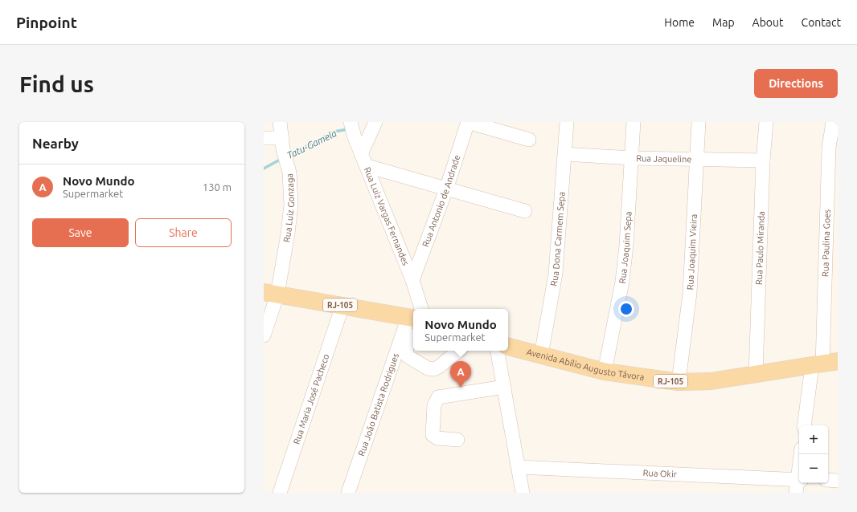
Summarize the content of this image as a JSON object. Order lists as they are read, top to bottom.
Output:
{
  "streets": {
    "main road": ["RJ-105", "Avenida Abílio Augusto Távora"],
    "street": [
      "Rua Jaqueline",
      "Rua Antonio de Andrade",
      "Rua Luiz Gonzaga",
      "Rua Luiz Vargas Fernandes",
      "Rua Dona Carmem Sepa",
      "Rua Paulina Goes",
      "Rua Joaquim Sepa",
      "Rua Paulo Miranda",
      "Rua Joaquim Vieira",
      "Rua Maria José Pacheco",
      "Rua João Batista Rodrigues",
      "Rua Okir"
    ]
  },
  "crossings": [
    ["Rua Jaqueline", "Rua Dona Carmem Sepa"],
    ["Rua Jaqueline", "Rua Joaquim Sepa"],
    ["Rua Jaqueline", "Rua Paulo Miranda"],
    ["Rua Jaqueline", "Rua Joaquim Vieira"],
    ["Rua Antonio de Andrade", "Rua Luiz Vargas Fernandes"],
    ["Rua Luiz Gonzaga", "RJ-105"],
    ["Rua Dona Carmem Sepa", "Avenida Abílio Augusto Távora"],
    ["Rua Paulina Goes", "Avenida Abílio Augusto Távora"],
    ["Rua Joaquim Sepa", "Avenida Abílio Augusto Távora"],
    ["Rua Paulo Miranda", "Avenida Abílio Augusto Távora"],
    ["Rua Joaquim Vieira", "Avenida Abílio Augusto Távora"],
    ["RJ-105", "Rua Maria José Pacheco"]
  ],
  "water": ["Tatu-Gamela"],
  "page": {
    "header": "Pinpoint",
    "nav": [
      "Home",
      "Map",
      "About",
      "Contact"
    ],
    "buttons": [
      "Directions",
      ["Save", "Share"]
    ],
    "title": "Find us",
    "heading": "Nearby",
    "list": [
      {
        "mark": "A",
        "name": "Novo Mundo",
        "note": "Supermarket",
        "value": "130 m"
      }
    ],
    "popup": ["Novo Mundo", "Supermarket"],
    "pins": "A",
    "map_buttons": ["+", "−"]
  }
}
